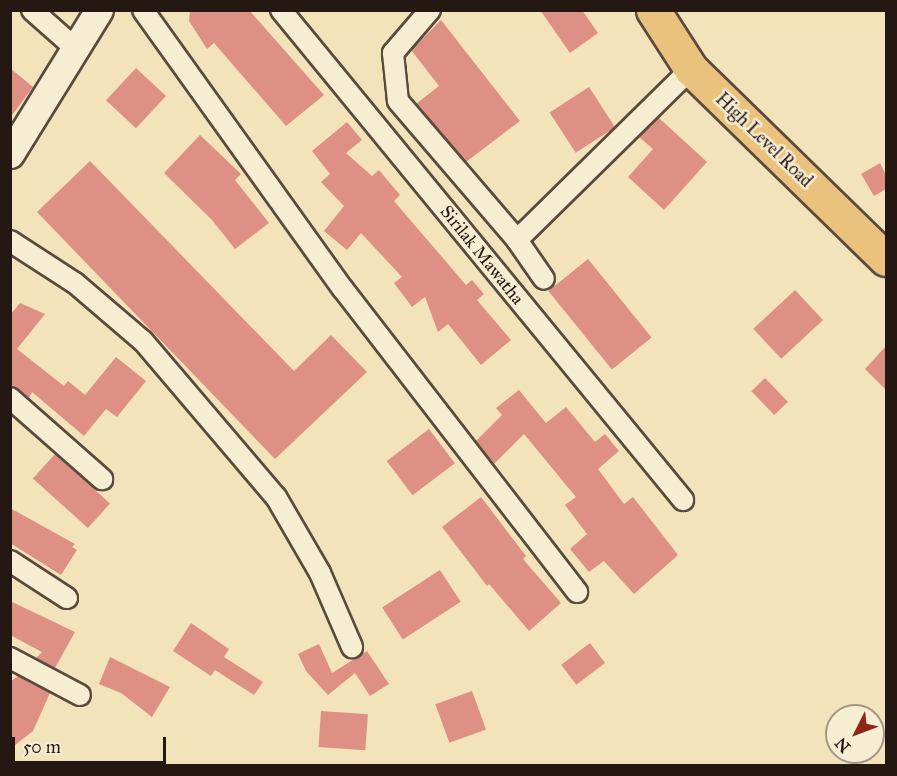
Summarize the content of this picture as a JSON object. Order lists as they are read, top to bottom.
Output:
{
  "streets": {
    "highway": ["High Level Road"],
    "street": ["Sirilak Mawatha"]
  },
  "scale_bar": "50 m",
  "north": "bottom left"
}
